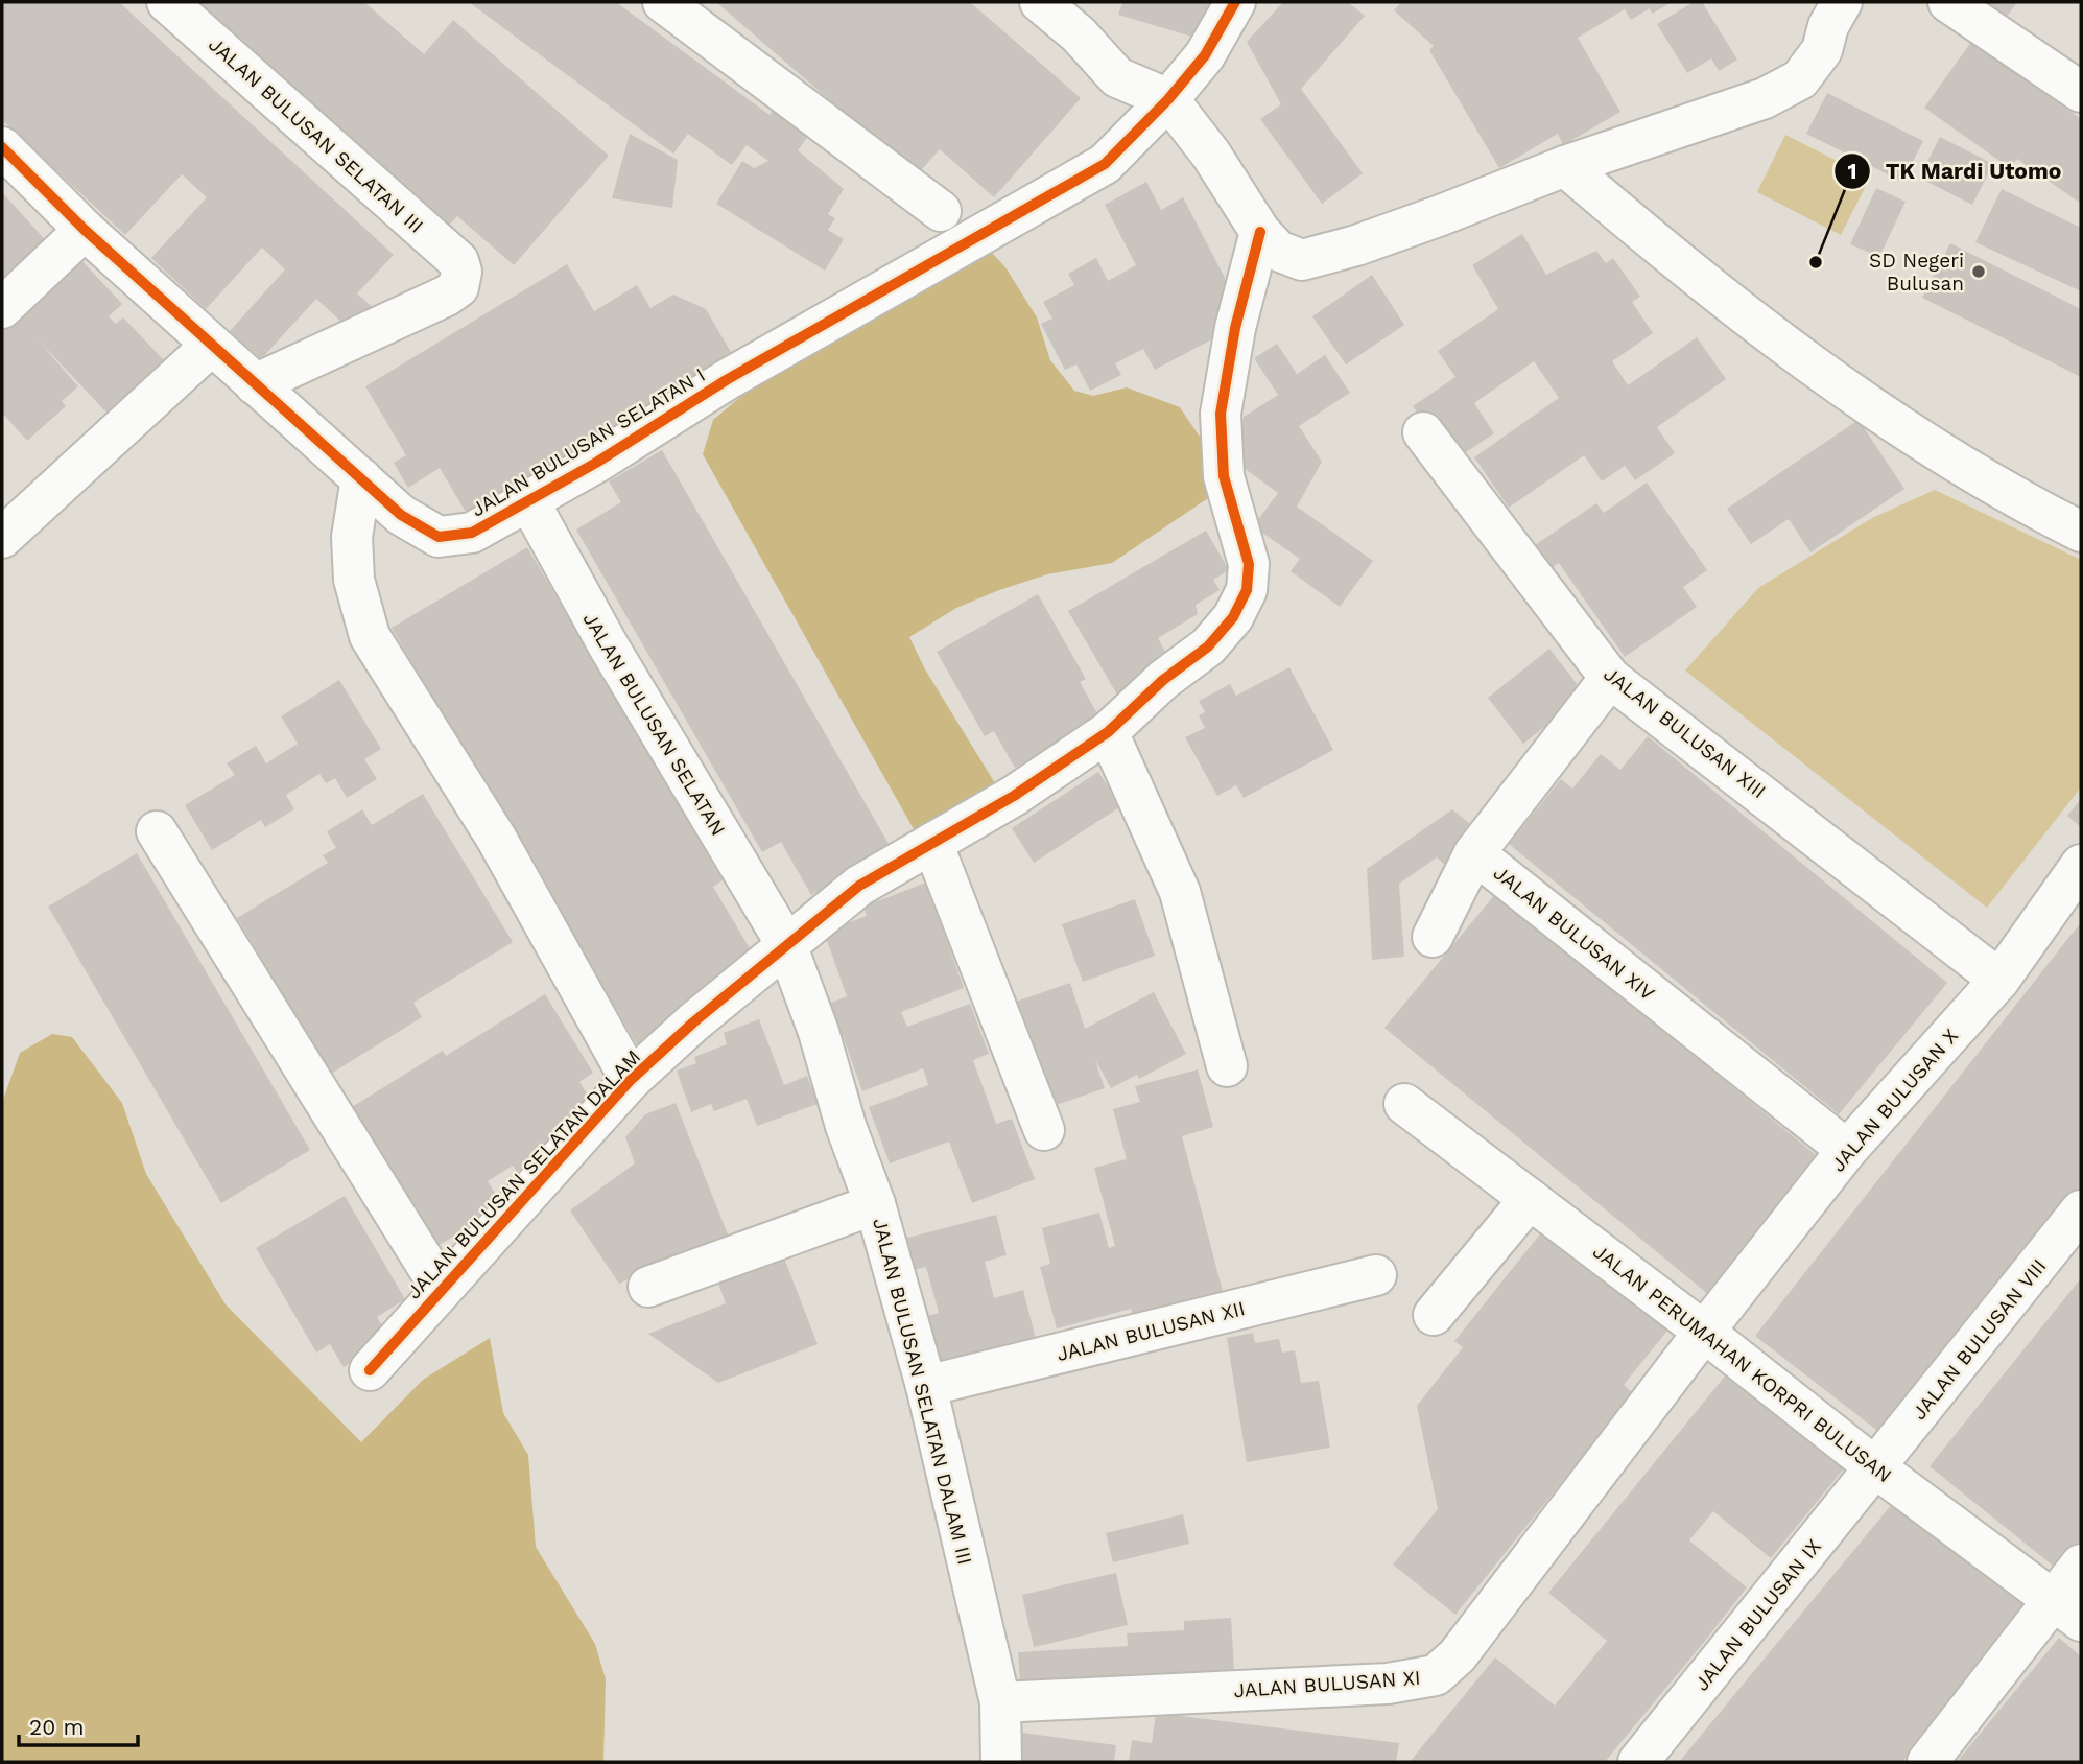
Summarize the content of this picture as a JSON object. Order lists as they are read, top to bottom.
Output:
{
  "streets": {
    "street": [
      "JALAN BULUSAN SELATAN III",
      "JALAN BULUSAN SELATAN I",
      "JALAN BULUSAN SELATAN",
      "JALAN BULUSAN XIII",
      "JALAN BULUSAN XIV",
      "JALAN BULUSAN X",
      "JALAN BULUSAN SELATAN DALAM",
      "JALAN BULUSAN XII",
      "JALAN BULUSAN VIII",
      "JALAN PERUMAHAN KORPRI BULUSAN",
      "JALAN BULUSAN SELATAN DALAM III",
      "JALAN BULUSAN IX",
      "JALAN BULUSAN XI"
    ]
  },
  "crossings": [
    ["JALAN BULUSAN SELATAN III", "JALAN BULUSAN SELATAN I"],
    ["JALAN BULUSAN SELATAN I", "JALAN BULUSAN SELATAN"],
    ["JALAN BULUSAN SELATAN", "JALAN BULUSAN SELATAN DALAM"],
    ["JALAN BULUSAN SELATAN", "JALAN BULUSAN SELATAN DALAM III"],
    ["JALAN BULUSAN XIII", "JALAN BULUSAN XIV"],
    ["JALAN BULUSAN XIII", "JALAN BULUSAN X"],
    ["JALAN BULUSAN XIV", "JALAN BULUSAN X"],
    ["JALAN BULUSAN X", "JALAN PERUMAHAN KORPRI BULUSAN"],
    ["JALAN BULUSAN X", "JALAN BULUSAN XI"],
    ["JALAN BULUSAN SELATAN DALAM", "JALAN BULUSAN SELATAN DALAM III"],
    ["JALAN BULUSAN XII", "JALAN BULUSAN SELATAN DALAM III"],
    ["JALAN BULUSAN VIII", "JALAN PERUMAHAN KORPRI BULUSAN"],
    ["JALAN BULUSAN VIII", "JALAN BULUSAN IX"],
    ["JALAN PERUMAHAN KORPRI BULUSAN", "JALAN BULUSAN IX"],
    ["JALAN PERUMAHAN KORPRI BULUSAN", "JALAN BULUSAN XI"],
    ["JALAN BULUSAN SELATAN DALAM III", "JALAN BULUSAN XI"]
  ],
  "places": ["TK Mardi Utomo", "SD Negeri Bulusan"],
  "scale_bar": "20 m"
}
